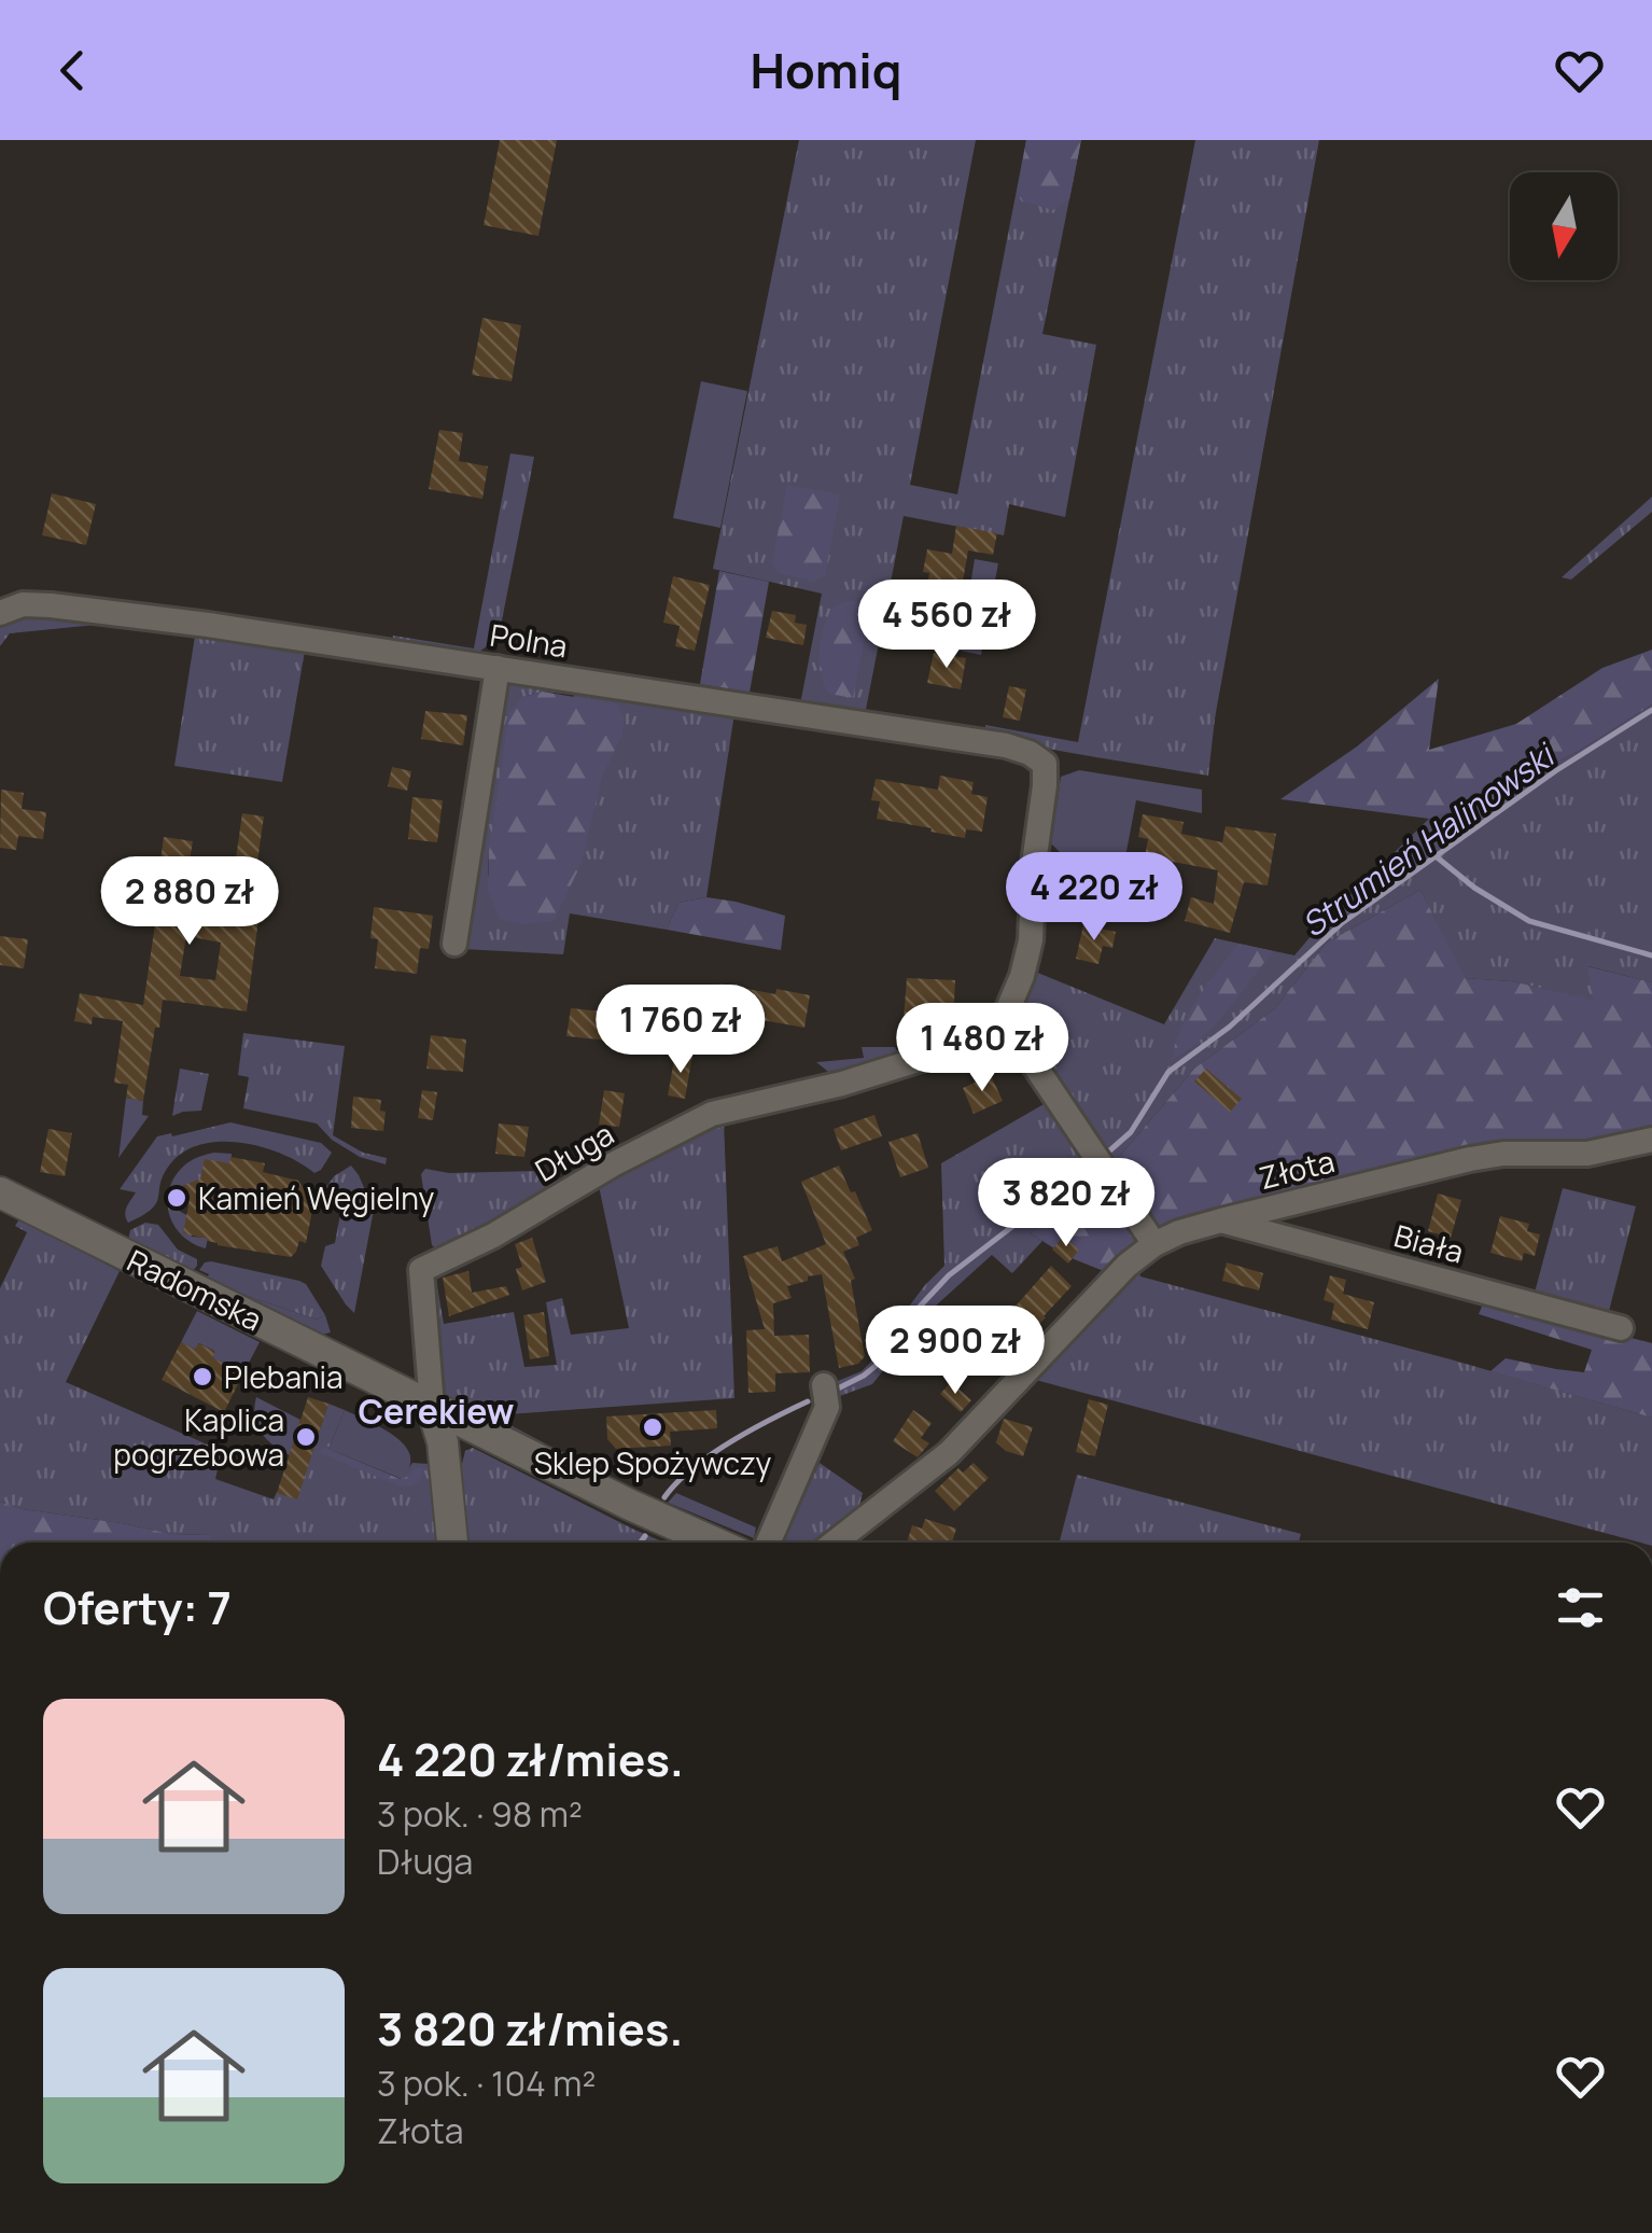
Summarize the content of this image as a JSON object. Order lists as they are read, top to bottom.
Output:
{
  "streets": {
    "street": [
      "Polna",
      "Długa",
      "Złota",
      "Biała",
      "Radomska"
    ]
  },
  "crossings": [
    ["Polna", "Długa"],
    ["Długa", "Radomska"],
    ["Złota", "Biała"]
  ],
  "districts": ["Cerekiew"],
  "water": ["Strumień Halinowski"],
  "places": [
    "Kamień Węgielny",
    "Plebania",
    "Sklep Spożywczy",
    "Kaplica pogrzebowa"
  ],
  "north": "bottom",
  "page": {
    "header": "Homiq",
    "price": [
      "4 560 zł",
      "4 220 zł",
      "2 880 zł",
      "1 760 zł",
      "1 480 zł",
      "3 820 zł",
      "2 900 zł"
    ],
    "heading": "Oferty: 7",
    "list": [
      {
        "name": "4 220 zł/mies.",
        "note": "3 pok. · 98 m² · Długa"
      },
      {
        "name": "3 820 zł/mies.",
        "note": "3 pok. · 104 m² · Złota"
      }
    ]
  }
}
